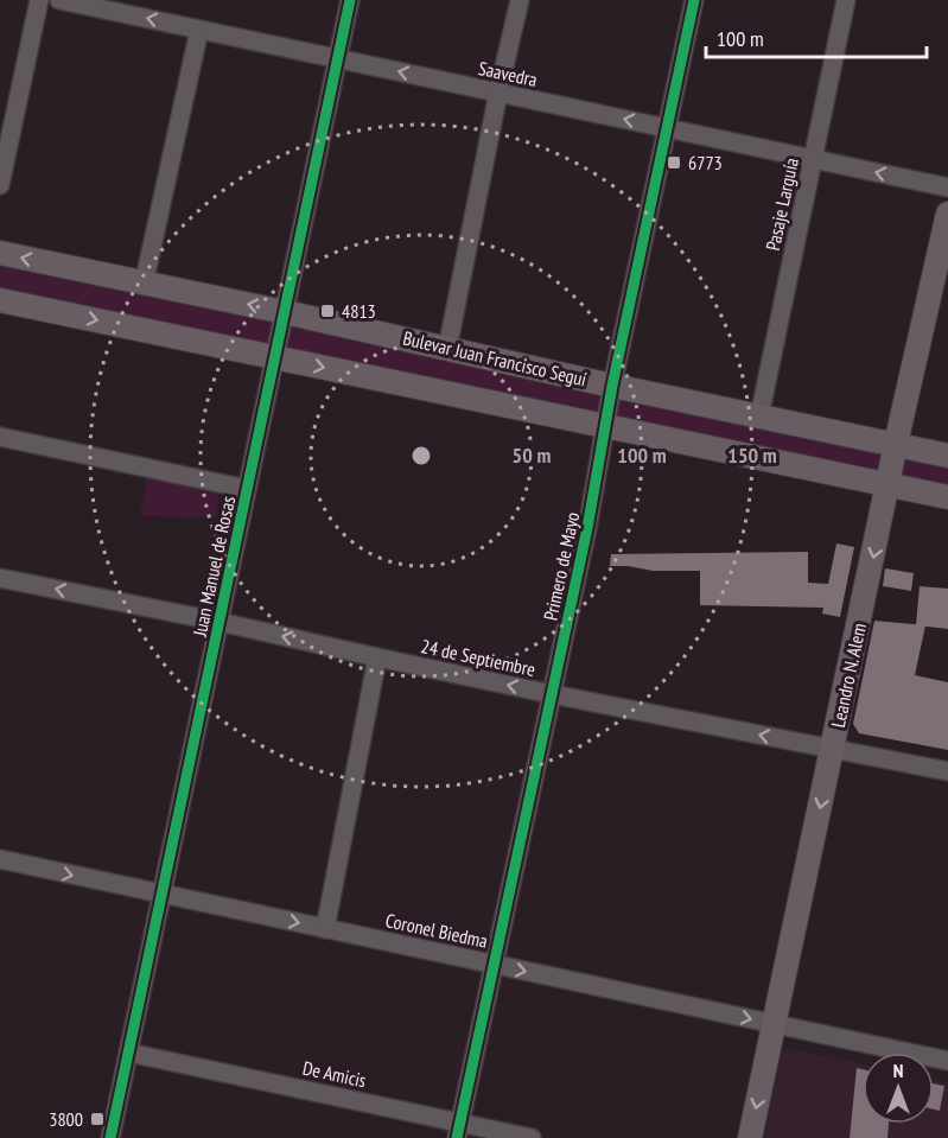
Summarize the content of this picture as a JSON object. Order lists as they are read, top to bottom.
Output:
{
  "streets": {
    "main road": ["Bulevar Juan Francisco Seguí", "Leandro N. Alem"],
    "street": [
      "Saavedra",
      "Pasaje Larguía",
      "Juan Manuel de Rosas",
      "Primero de Mayo",
      "24 de Septiembre",
      "Coronel Biedma",
      "De Amicis"
    ]
  },
  "crossings": [
    ["Saavedra", "Pasaje Larguía"],
    ["Saavedra", "Juan Manuel de Rosas"],
    ["Saavedra", "Primero de Mayo"],
    ["Pasaje Larguía", "Bulevar Juan Francisco Seguí"],
    ["Bulevar Juan Francisco Seguí", "Juan Manuel de Rosas"],
    ["Bulevar Juan Francisco Seguí", "Primero de Mayo"],
    ["Bulevar Juan Francisco Seguí", "Leandro N. Alem"],
    ["Juan Manuel de Rosas", "24 de Septiembre"],
    ["Juan Manuel de Rosas", "Coronel Biedma"],
    ["Juan Manuel de Rosas", "De Amicis"],
    ["Primero de Mayo", "24 de Septiembre"],
    ["Primero de Mayo", "Coronel Biedma"],
    ["Primero de Mayo", "De Amicis"],
    ["24 de Septiembre", "Leandro N. Alem"],
    ["Leandro N. Alem", "Coronel Biedma"]
  ],
  "one_way": [
    "Saavedra",
    "24 de Septiembre",
    "Leandro N. Alem",
    "Coronel Biedma"
  ],
  "places": {
    "transit": ["6773", "4813", "3800"]
  },
  "scale_bar": "100 m",
  "north": "top",
  "rings": ["50 m", "100 m", "150 m"]
}
